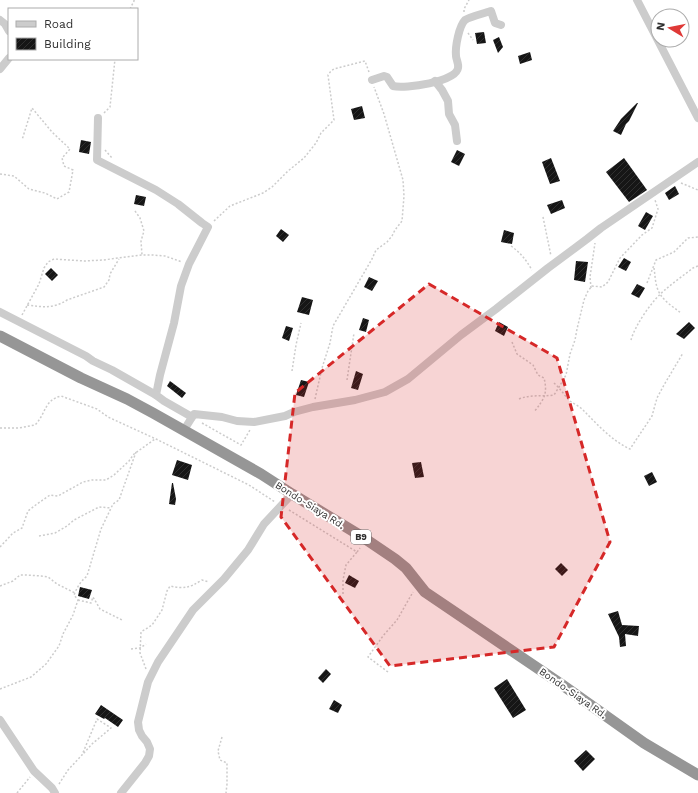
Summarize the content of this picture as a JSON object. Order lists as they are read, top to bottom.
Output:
{
  "streets": {
    "highway": ["Bondo-Siaya Rd.", "B9"]
  },
  "legend": ["Road", "Building"],
  "north": "left"
}
